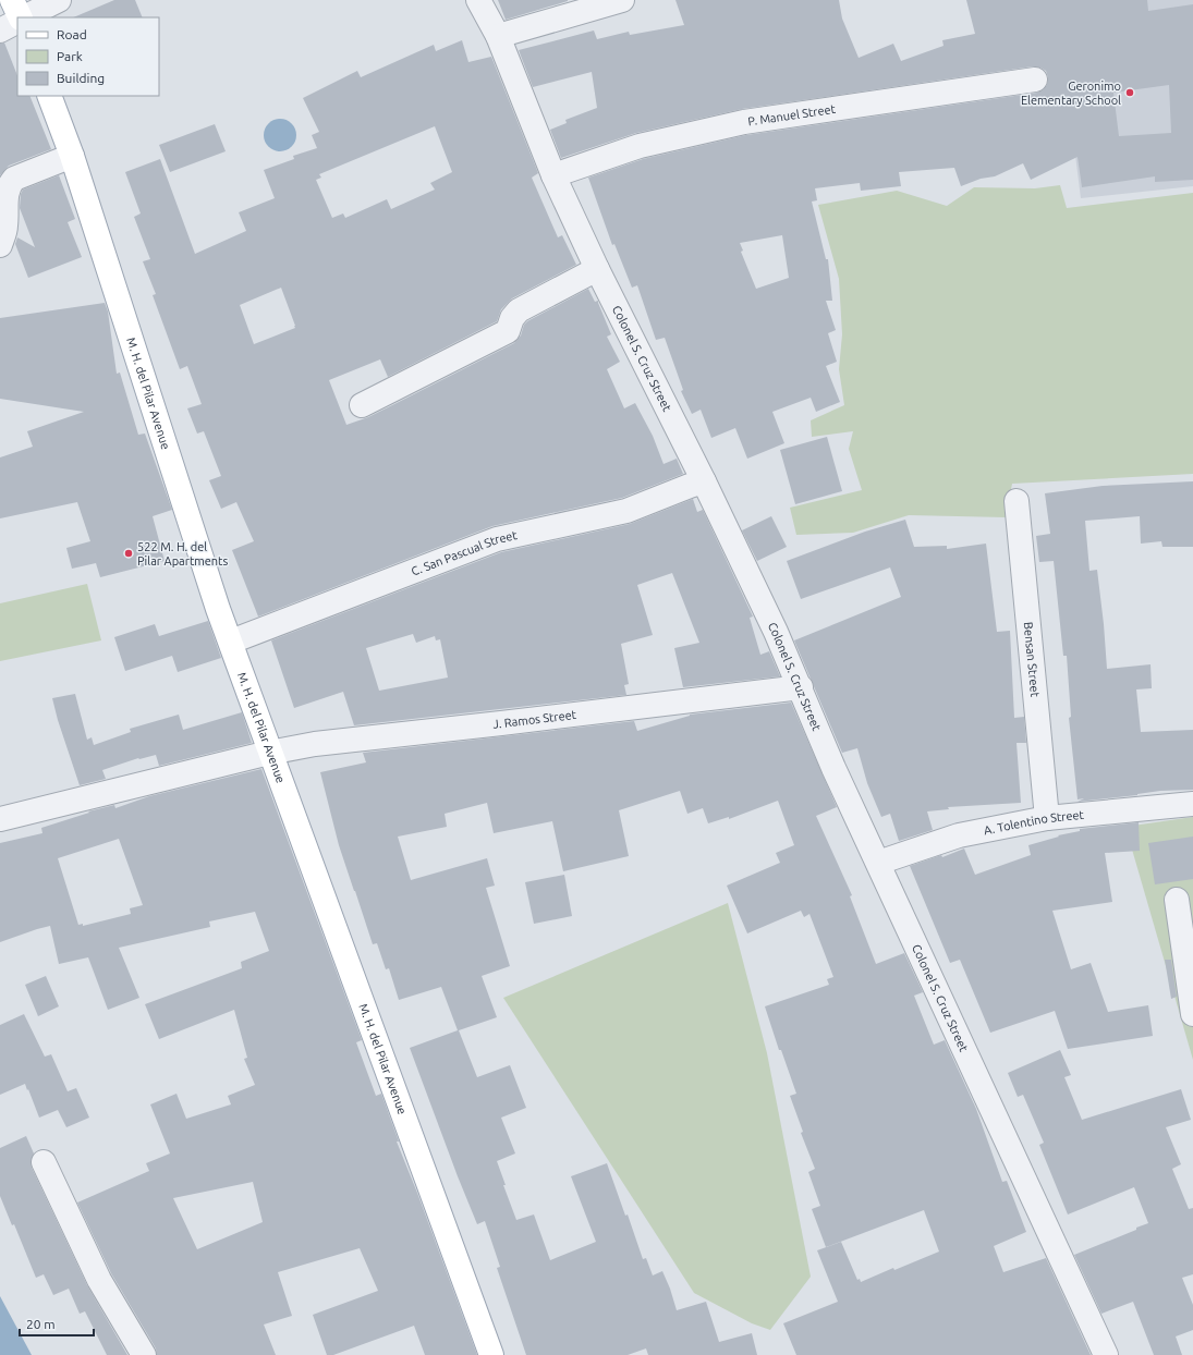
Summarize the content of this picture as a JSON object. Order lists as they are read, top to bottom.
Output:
{
  "streets": {
    "main road": ["M. H. del Pilar Avenue"],
    "street": [
      "P. Manuel Street",
      "Colonel S. Cruz Street",
      "C. San Pascual Street",
      "Bensan Street",
      "J. Ramos Street",
      "A. Tolentino Street"
    ]
  },
  "crossings": [
    ["P. Manuel Street", "Colonel S. Cruz Street"],
    ["Colonel S. Cruz Street", "C. San Pascual Street"],
    ["Colonel S. Cruz Street", "J. Ramos Street"],
    ["Colonel S. Cruz Street", "A. Tolentino Street"],
    ["M. H. del Pilar Avenue", "C. San Pascual Street"],
    ["M. H. del Pilar Avenue", "J. Ramos Street"],
    ["Bensan Street", "A. Tolentino Street"]
  ],
  "places": ["Geronimo Elementary School", "522 M. H. del Pilar Apartments"],
  "legend": ["Road", "Park", "Building"],
  "scale_bar": "20 m"
}
